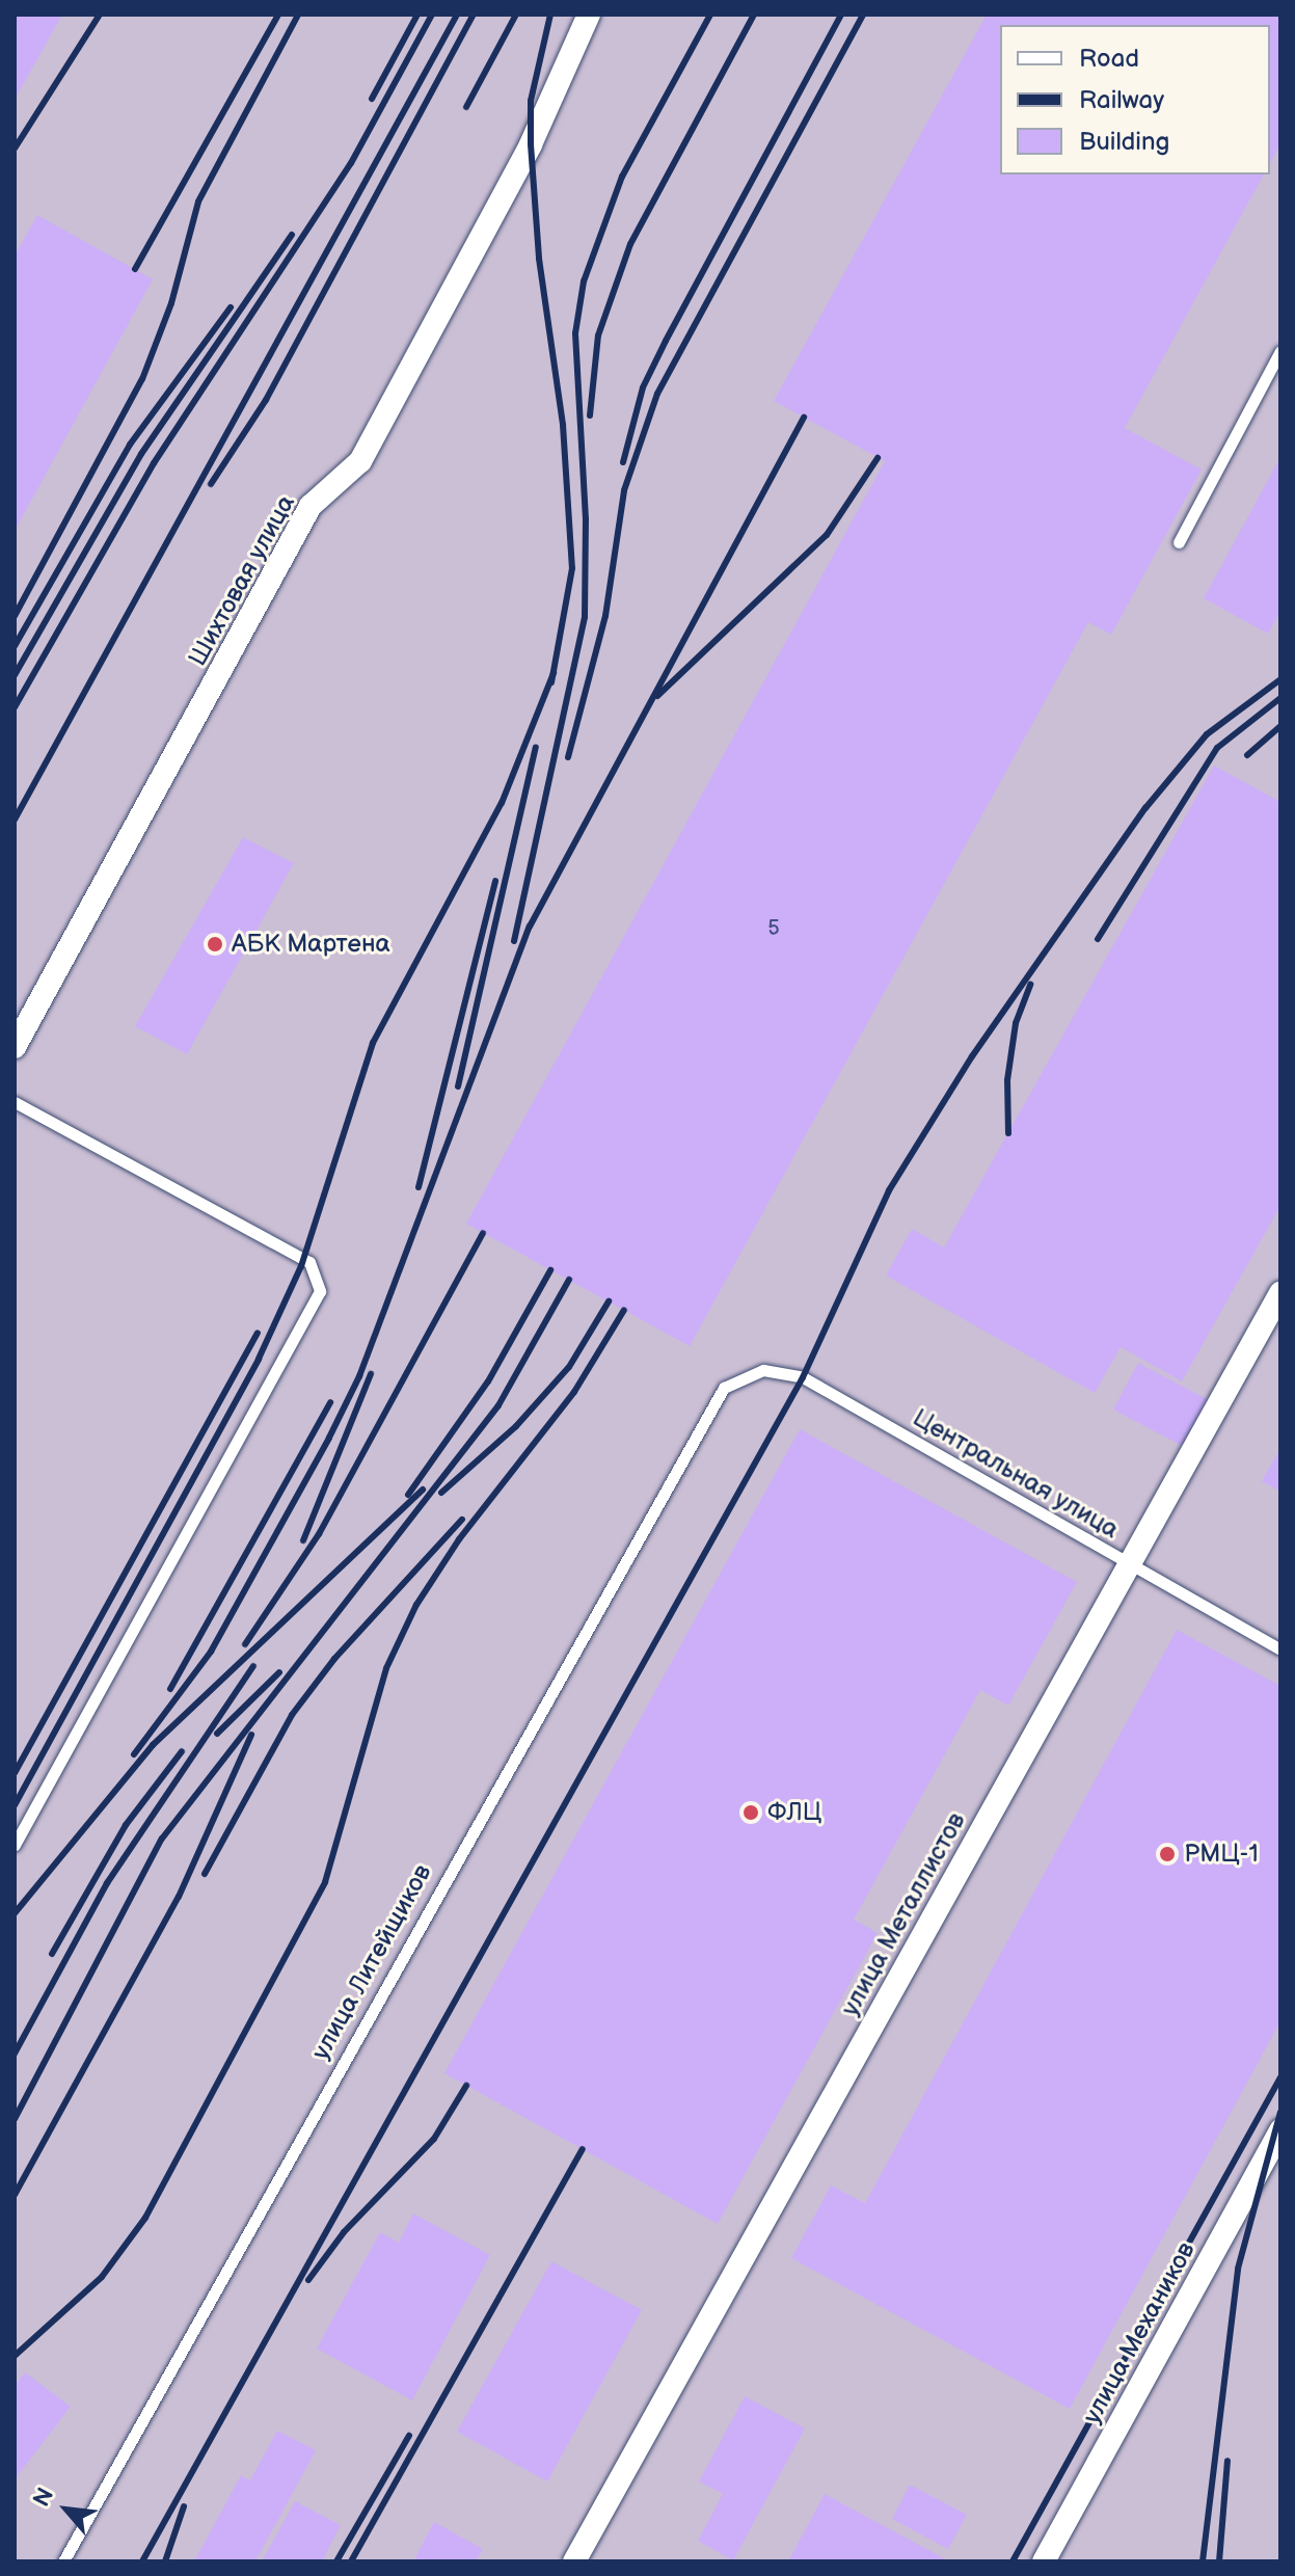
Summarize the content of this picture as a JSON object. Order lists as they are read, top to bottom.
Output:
{
  "streets": {
    "street": ["Шихтовая улица", "улица Металлистов", "улица Механиков"],
    "lane": ["Центральная улица", "улица Литейщиков"]
  },
  "crossings": [
    ["Центральная улица", "улица Металлистов"],
    ["Центральная улица", "улица Литейщиков"]
  ],
  "places": ["АБК Мартена", "ФЛЦ", "РМЦ-1"],
  "house_numbers": ["5"],
  "legend": ["Road", "Railway", "Building"],
  "north": "top left"
}
